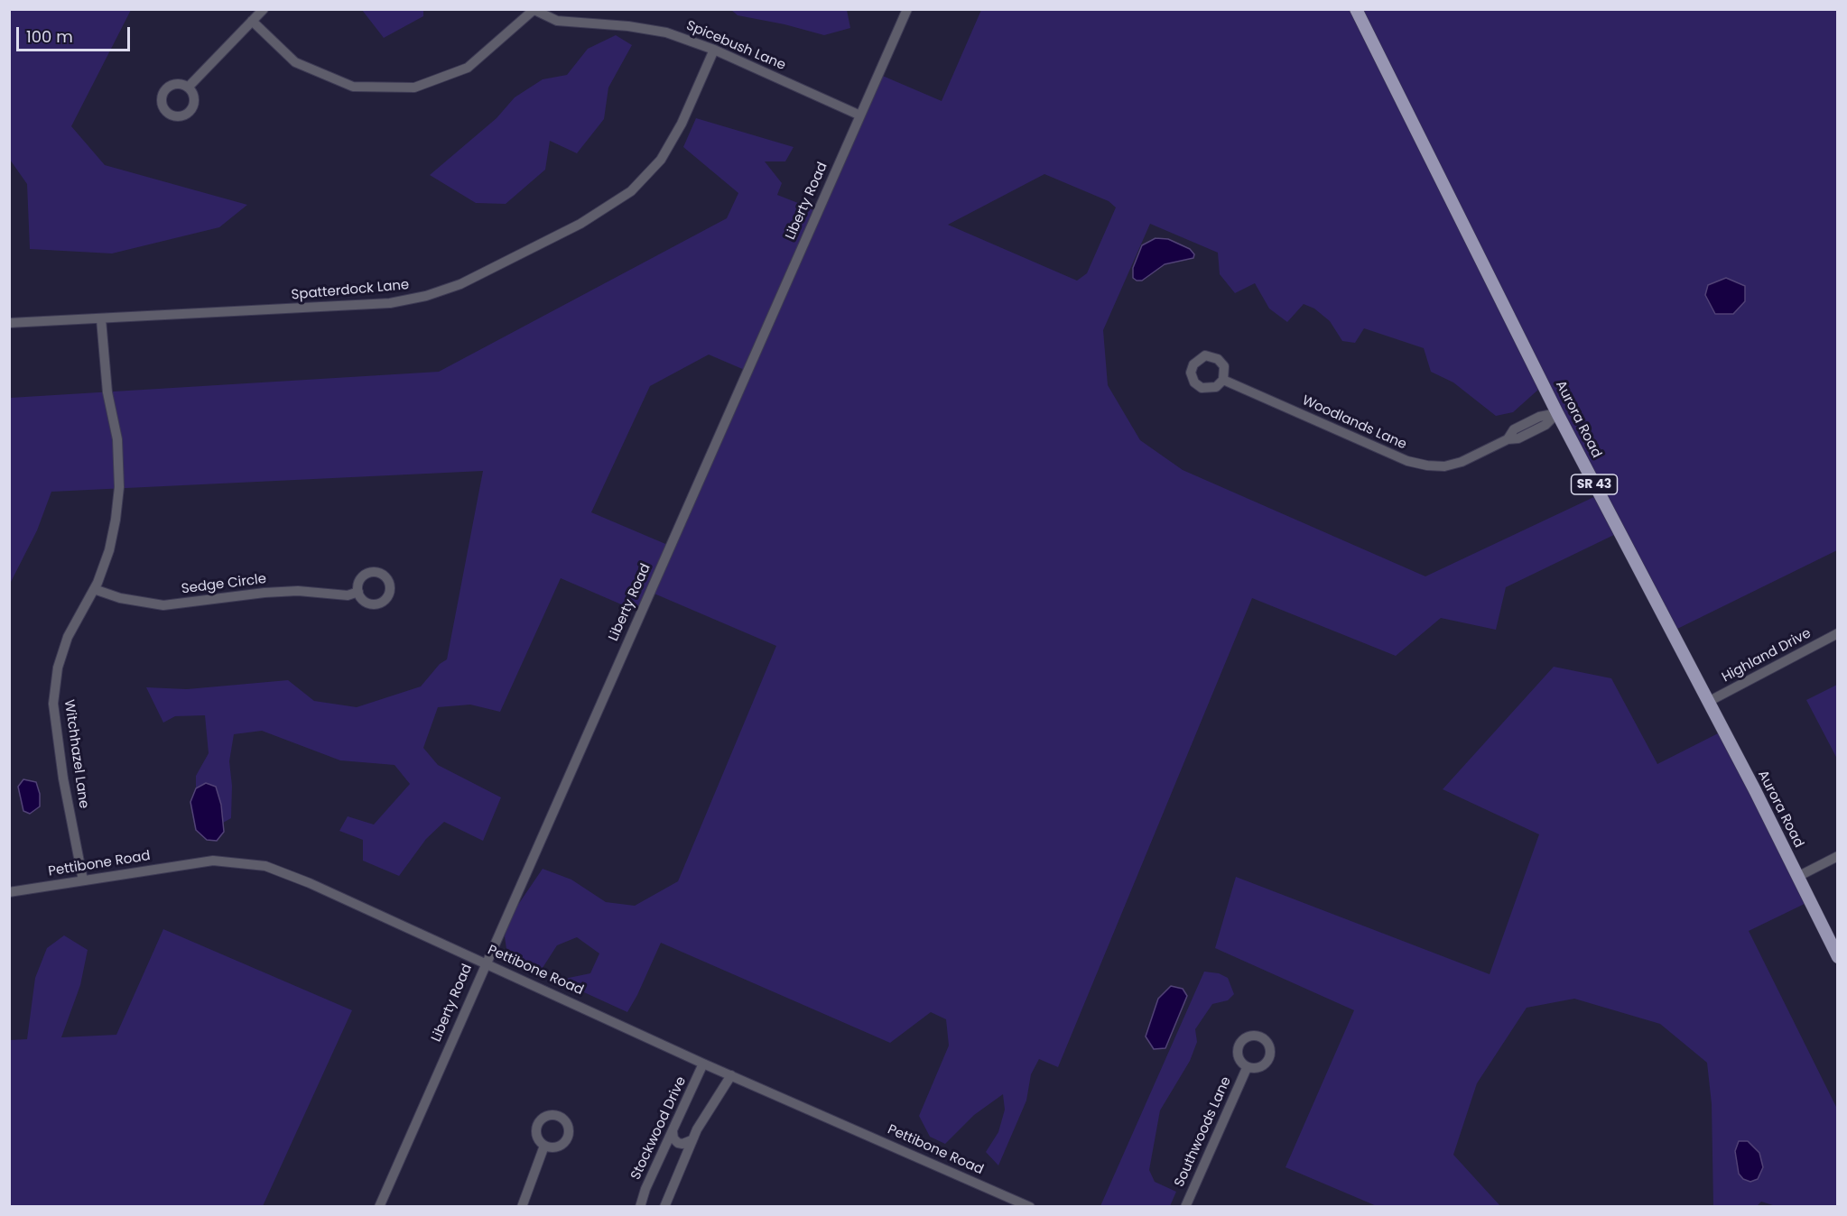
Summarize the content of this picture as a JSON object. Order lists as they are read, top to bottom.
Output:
{
  "streets": {
    "main road": ["Aurora Road", "SR 43"],
    "street": [
      "Spicebush Lane",
      "Liberty Road",
      "Spatterdock Lane",
      "Woodlands Lane",
      "Sedge Circle",
      "Highland Drive",
      "Witchhazel Lane",
      "Pettibone Road",
      "Stockwood Drive",
      "Southwoods Lane"
    ]
  },
  "crossings": [
    ["Spicebush Lane", "Liberty Road"],
    ["Spicebush Lane", "Spatterdock Lane"],
    ["Liberty Road", "Pettibone Road"],
    ["Spatterdock Lane", "Witchhazel Lane"],
    ["Aurora Road", "Woodlands Lane"],
    ["Aurora Road", "Highland Drive"],
    ["Sedge Circle", "Witchhazel Lane"],
    ["Witchhazel Lane", "Pettibone Road"],
    ["Pettibone Road", "Stockwood Drive"]
  ],
  "scale_bar": "100 m"
}
